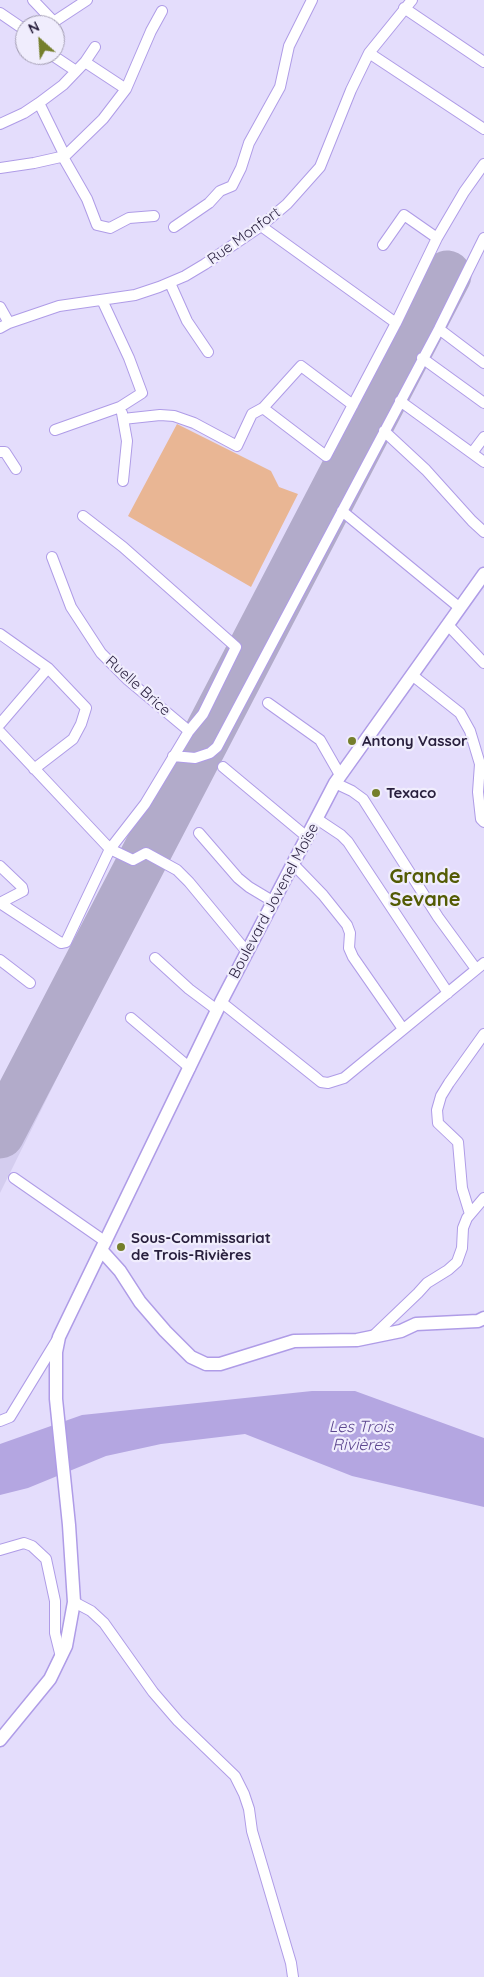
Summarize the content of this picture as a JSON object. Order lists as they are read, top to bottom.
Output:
{
  "streets": {
    "main road": ["Boulevard Jovenel Moïse"],
    "street": ["Rue Monfort", "Ruelle Brice"]
  },
  "districts": ["Grande Sevane"],
  "water": ["Les Trois Rivières"],
  "places": ["Antony Vassor", "Texaco", "Sous-Commissariat de Trois-Rivières"],
  "north": "top left"
}
